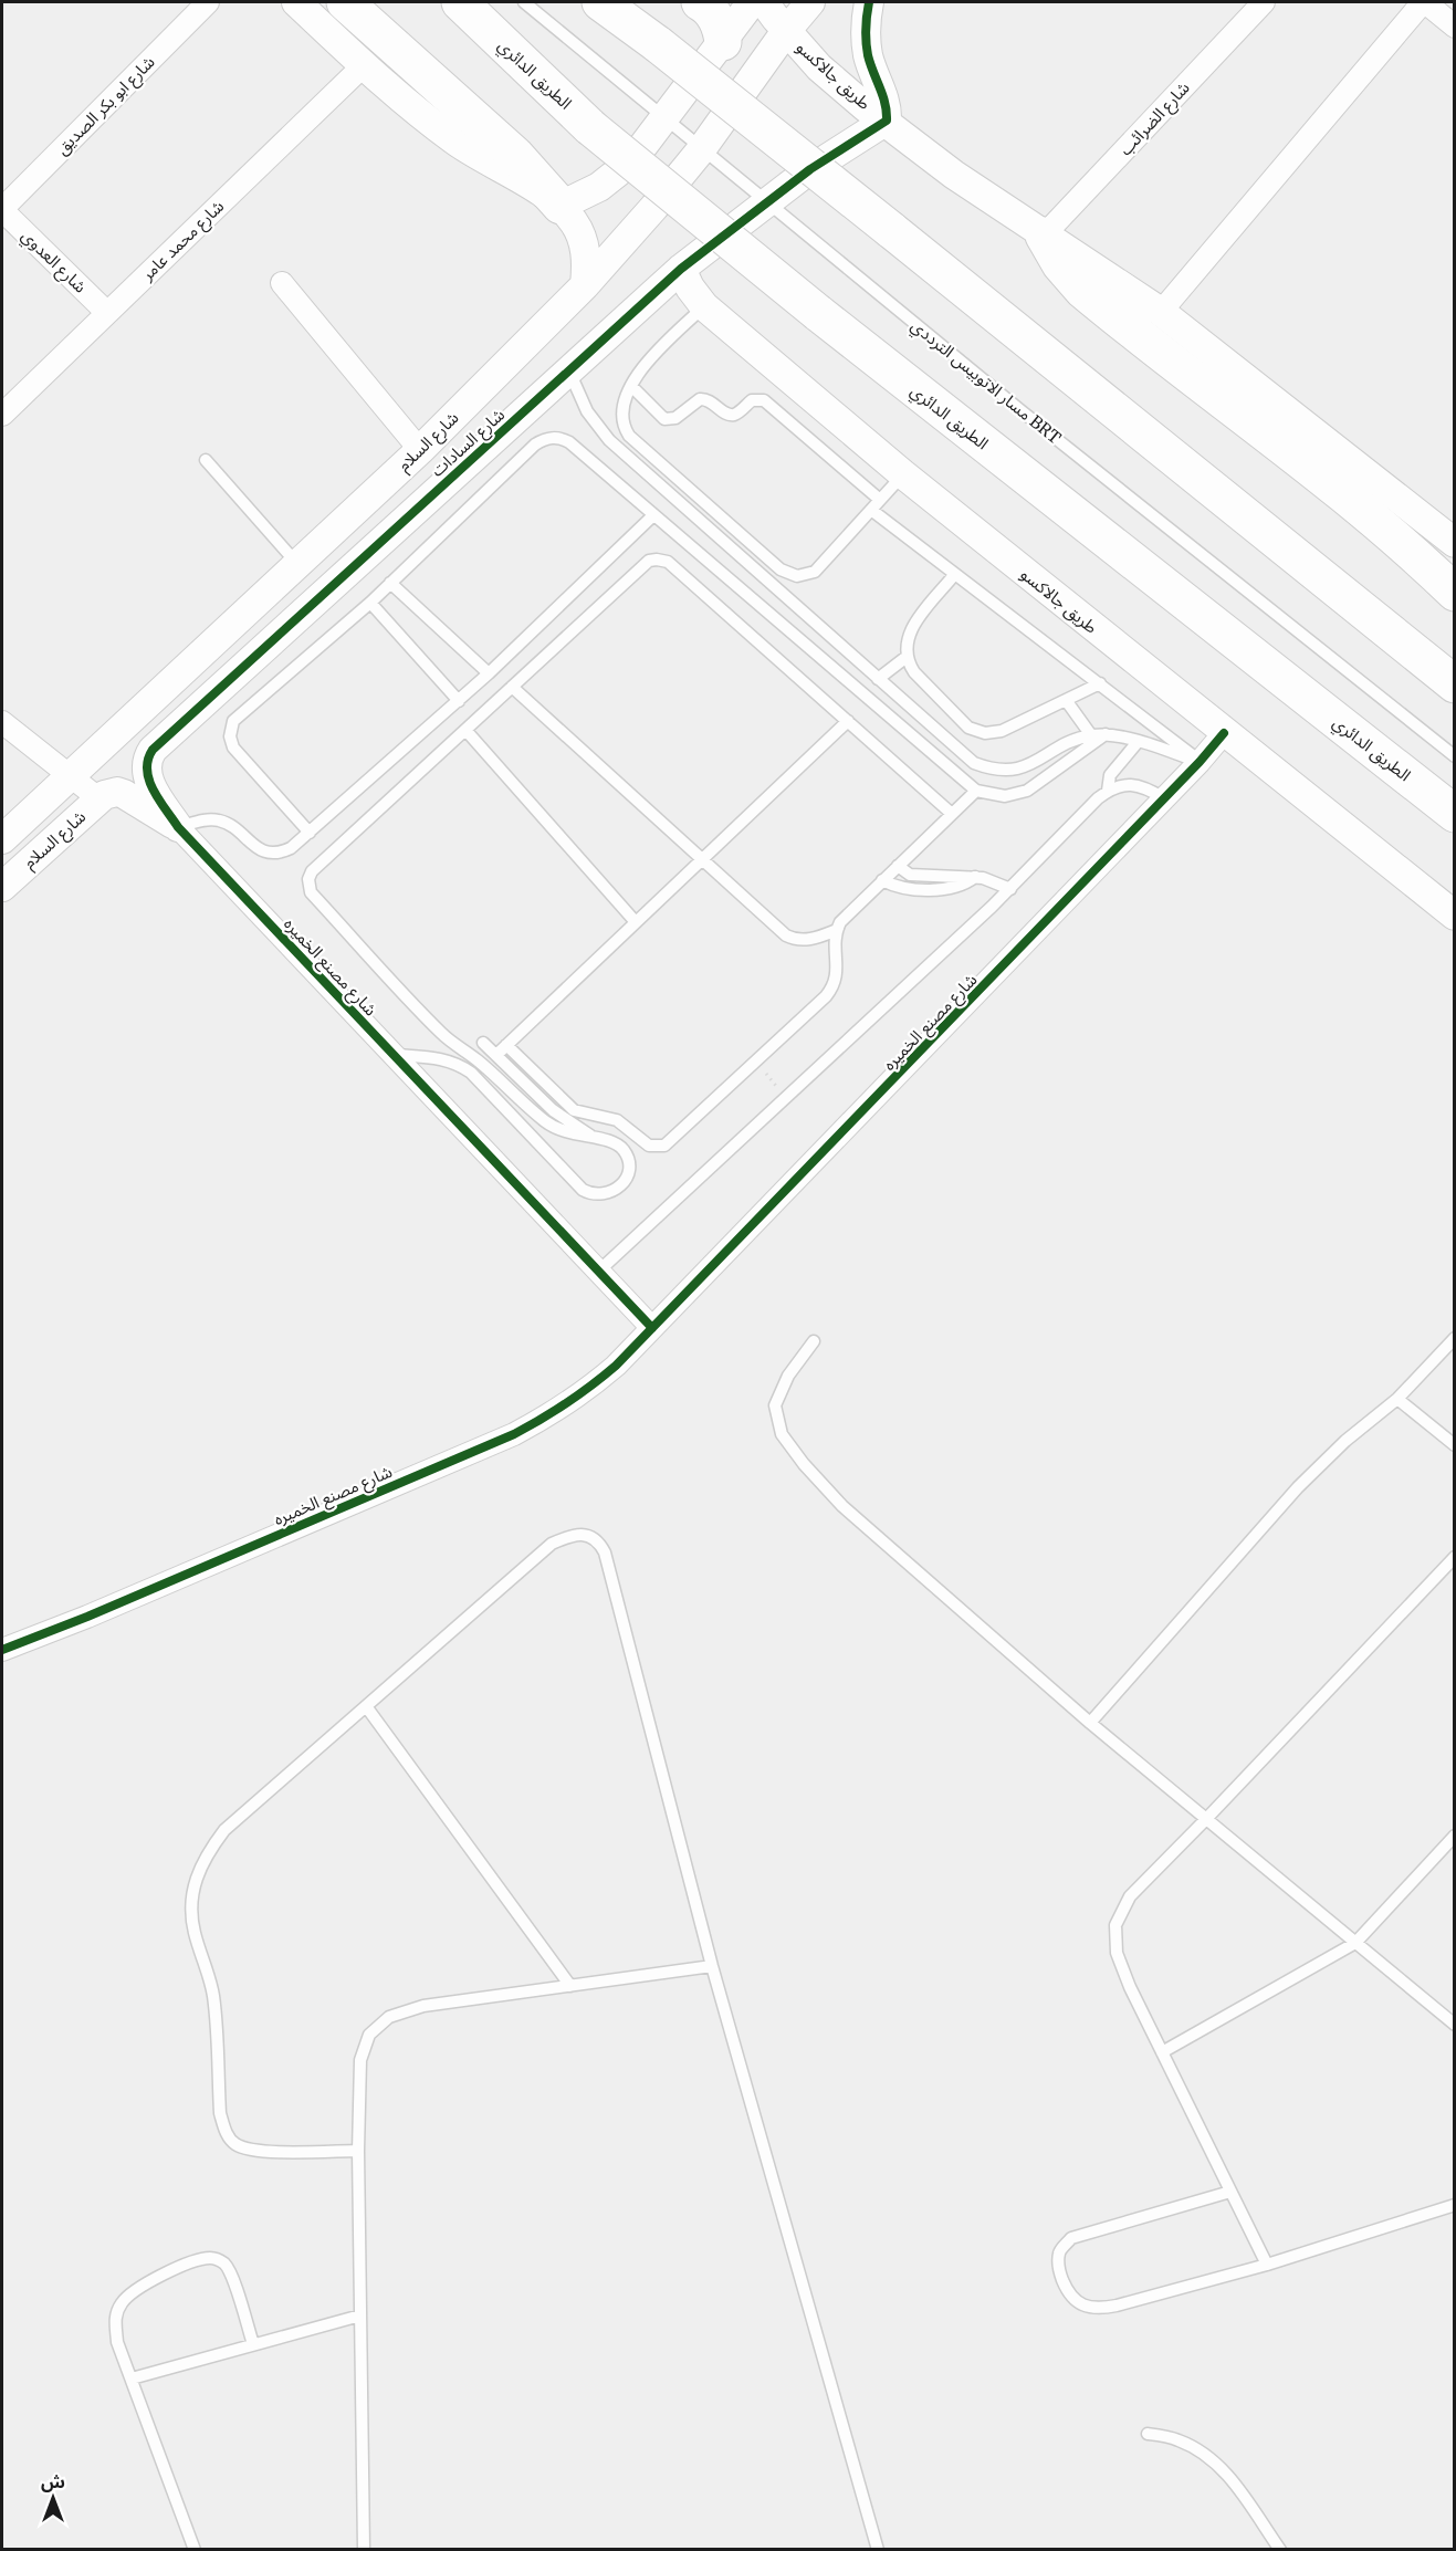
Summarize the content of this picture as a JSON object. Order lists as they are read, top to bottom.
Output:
{
  "streets": {
    "highway": ["الطريق الدائري"],
    "street": [
      "طريق جالاكسو",
      "شارع ابو بكر الصديق",
      "شارع الضرائب",
      "شارع محمد عامر",
      "شارع العدوي",
      "شارع السلام",
      "شارع السادات",
      "شارع مصنع الخميره"
    ],
    "lane": ["مسار الاتوبيس الترددي BRT"]
  },
  "crossings": [
    ["طريق جالاكسو", "شارع الضرائب"],
    ["طريق جالاكسو", "شارع السلام"],
    ["طريق جالاكسو", "شارع السادات"],
    ["طريق جالاكسو", "شارع مصنع الخميره"],
    ["شارع ابو بكر الصديق", "شارع العدوي"],
    ["شارع محمد عامر", "شارع العدوي"],
    ["شارع السلام", "شارع السادات"],
    ["شارع السلام", "شارع مصنع الخميره"],
    ["شارع السادات", "شارع مصنع الخميره"]
  ],
  "north": "top"
}
